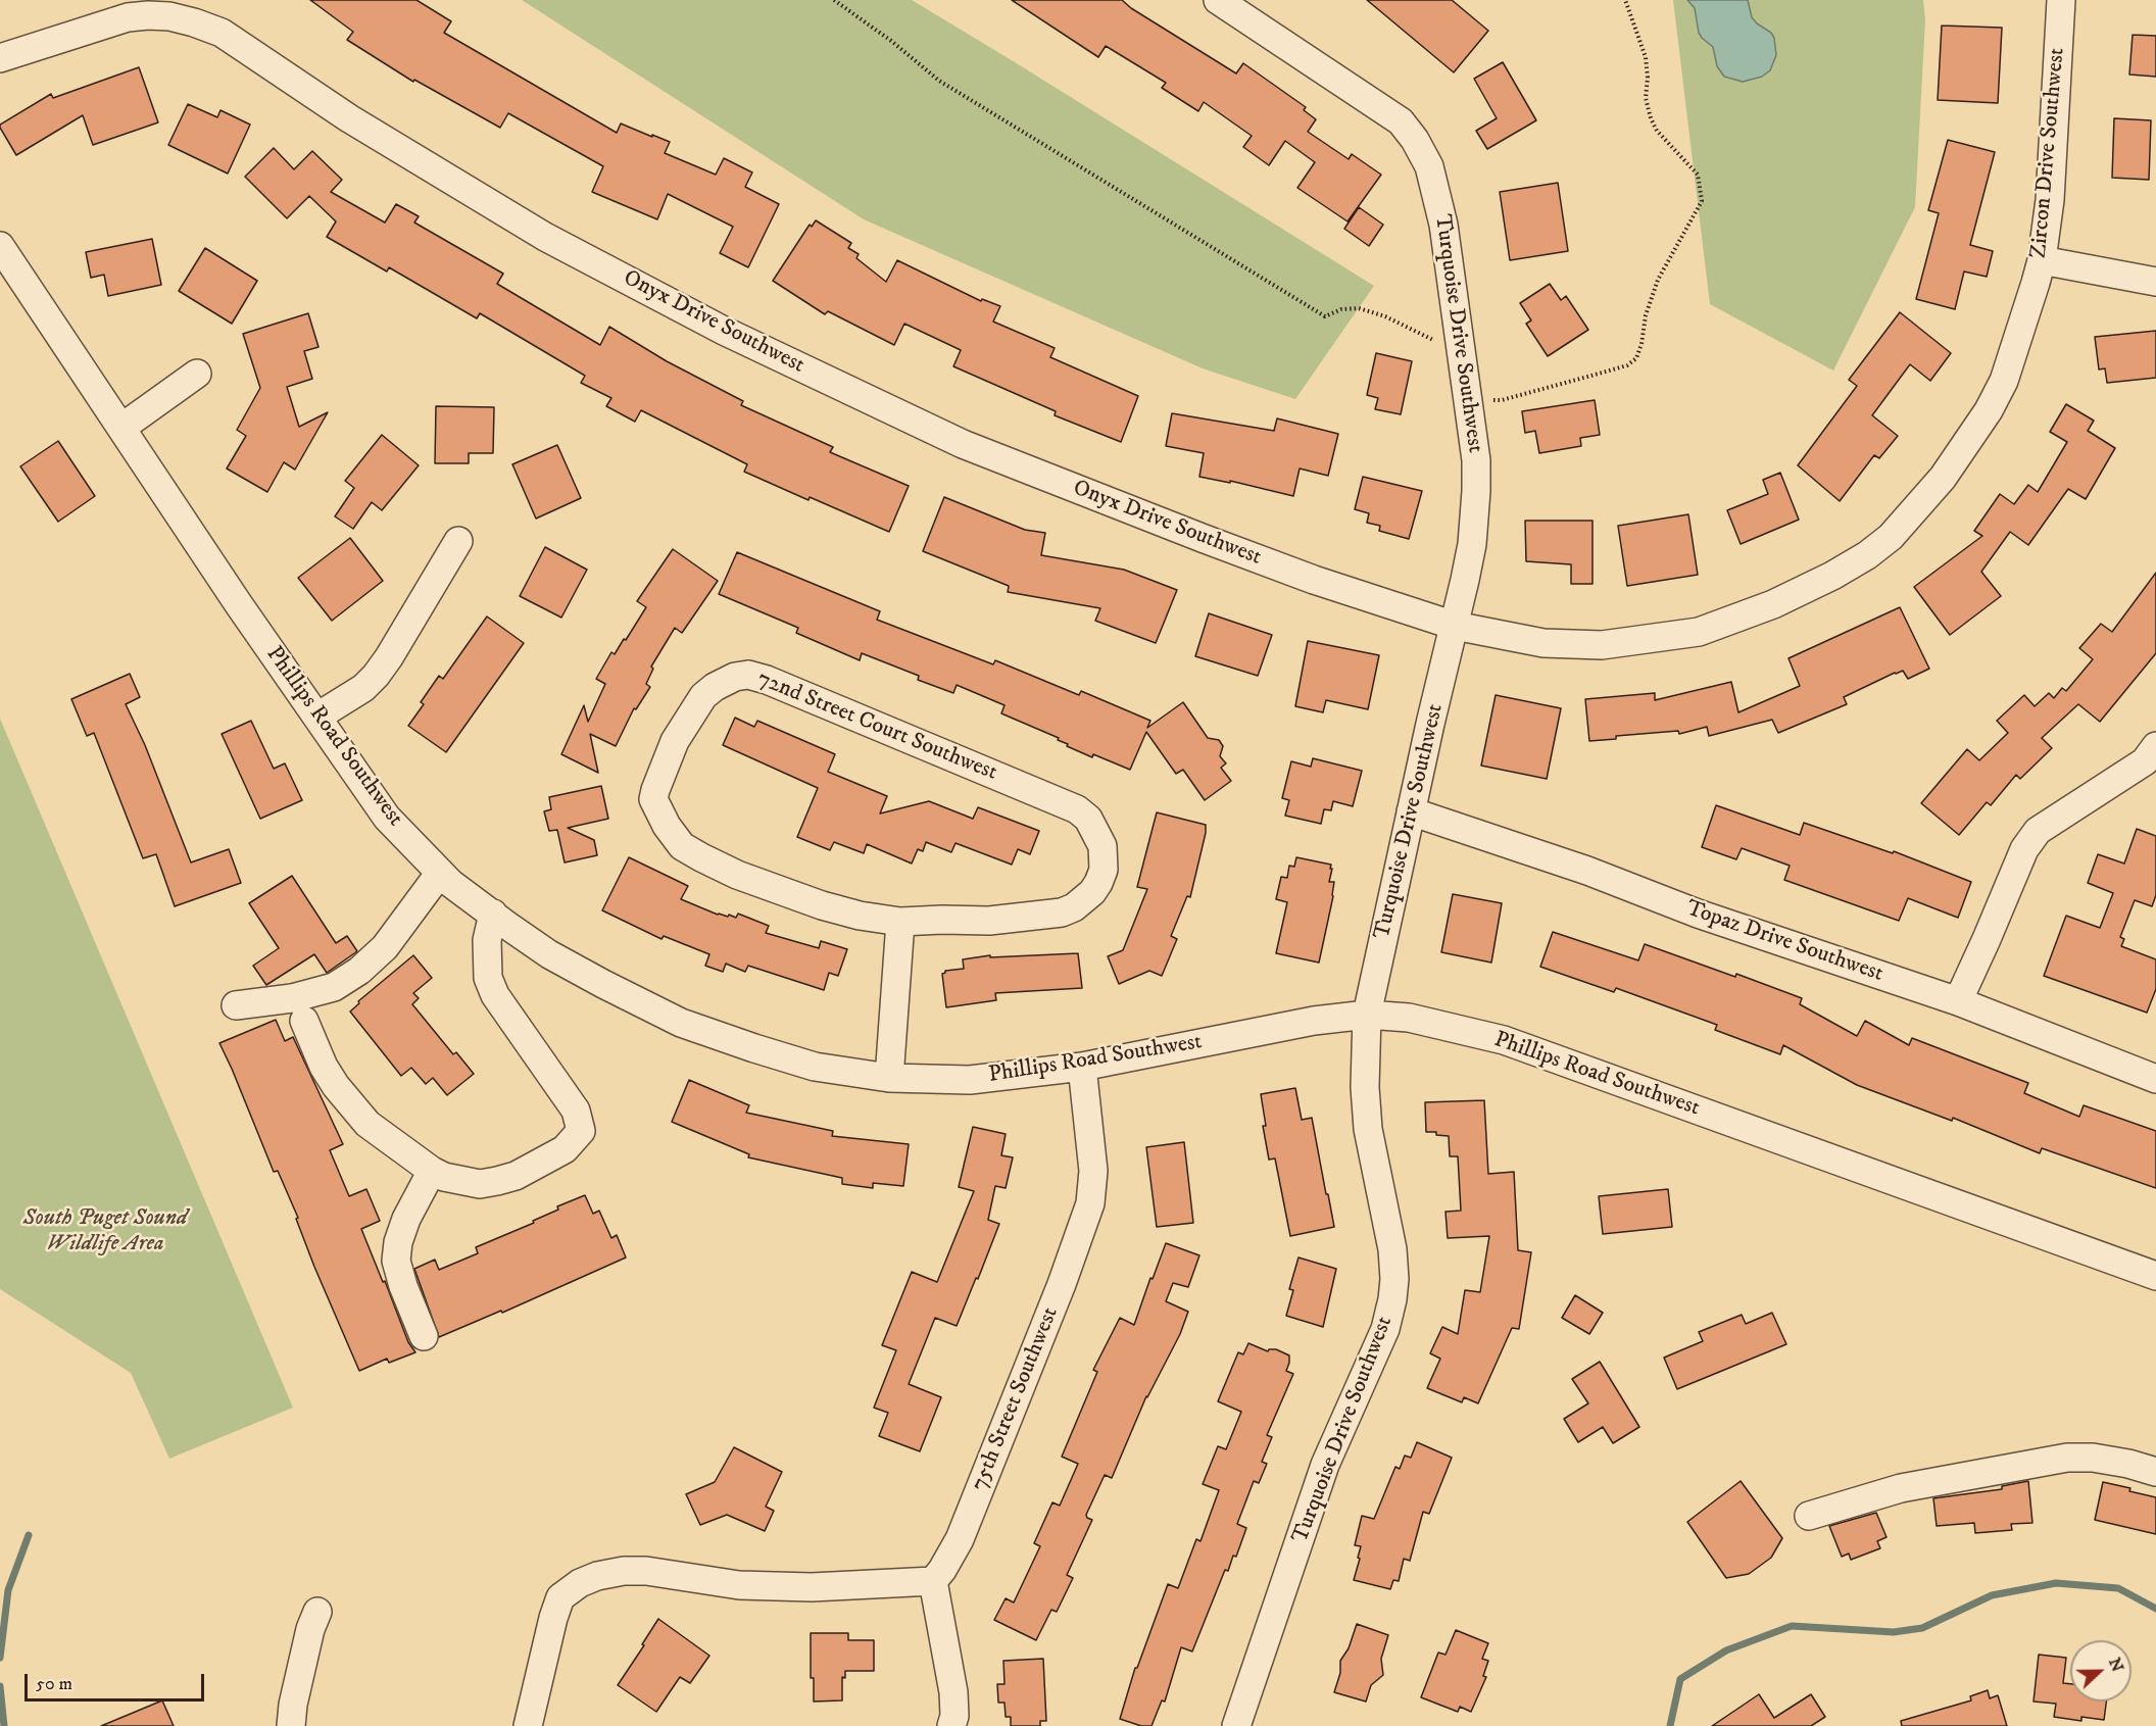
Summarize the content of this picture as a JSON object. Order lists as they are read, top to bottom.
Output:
{
  "streets": {
    "street": [
      "Zircon Drive Southwest",
      "Onyx Drive Southwest",
      "Turquoise Drive Southwest",
      "72nd Street Court Southwest",
      "Phillips Road Southwest",
      "Topaz Drive Southwest",
      "75th Street Southwest"
    ]
  },
  "crossings": [
    ["Zircon Drive Southwest", "Onyx Drive Southwest"],
    ["Zircon Drive Southwest", "Turquoise Drive Southwest"],
    ["Onyx Drive Southwest", "Turquoise Drive Southwest"],
    ["Turquoise Drive Southwest", "Phillips Road Southwest"],
    ["Turquoise Drive Southwest", "Topaz Drive Southwest"],
    ["Phillips Road Southwest", "75th Street Southwest"]
  ],
  "parks": ["South Puget Sound Wildlife Area"],
  "scale_bar": "50 m",
  "north": "right"
}
